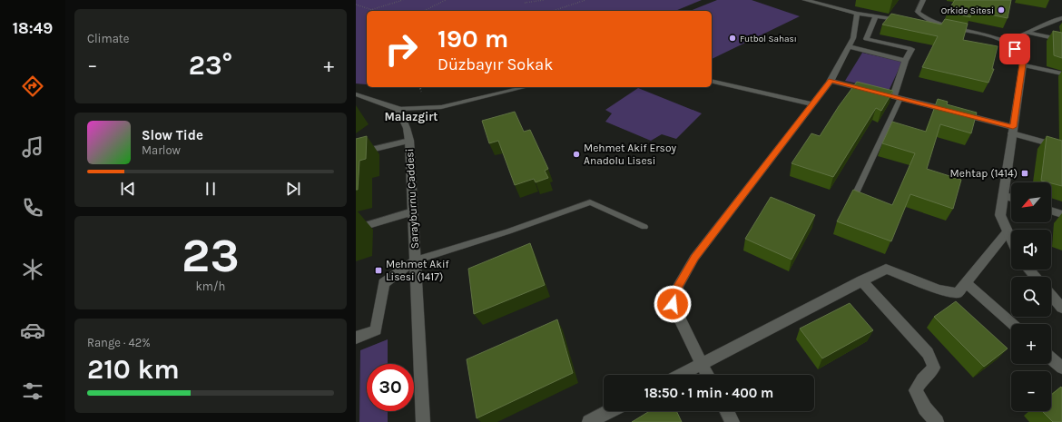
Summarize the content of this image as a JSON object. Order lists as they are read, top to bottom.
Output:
{
  "streets": {
    "street": ["Sarayburnu Caddesi"]
  },
  "districts": ["Malazgirt"],
  "places": {
    "other": ["Orkide Sitesi", "Futbol Sahası", "Mehmet Akif Ersoy Anadolu Lisesi"],
    "transit": ["Mehtap (1414)", "Mehmet Akif Lisesi (1417)"]
  },
  "north": "bottom left",
  "page": {
    "tabs": "18:49",
    "tile": [
      "Climate",
      ["23", "km/h"],
      ["Range · 42%", "210 km"]
    ],
    "turn": ["190 m", "Düzbayır Sokak"],
    "heat": ["−", "23°", "+"],
    "song": ["Slow Tide", "Marlow"],
    "map_buttons": ["+", "−"],
    "limit": "30",
    "trip": "18:50 · 1 min · 400 m"
  }
}
